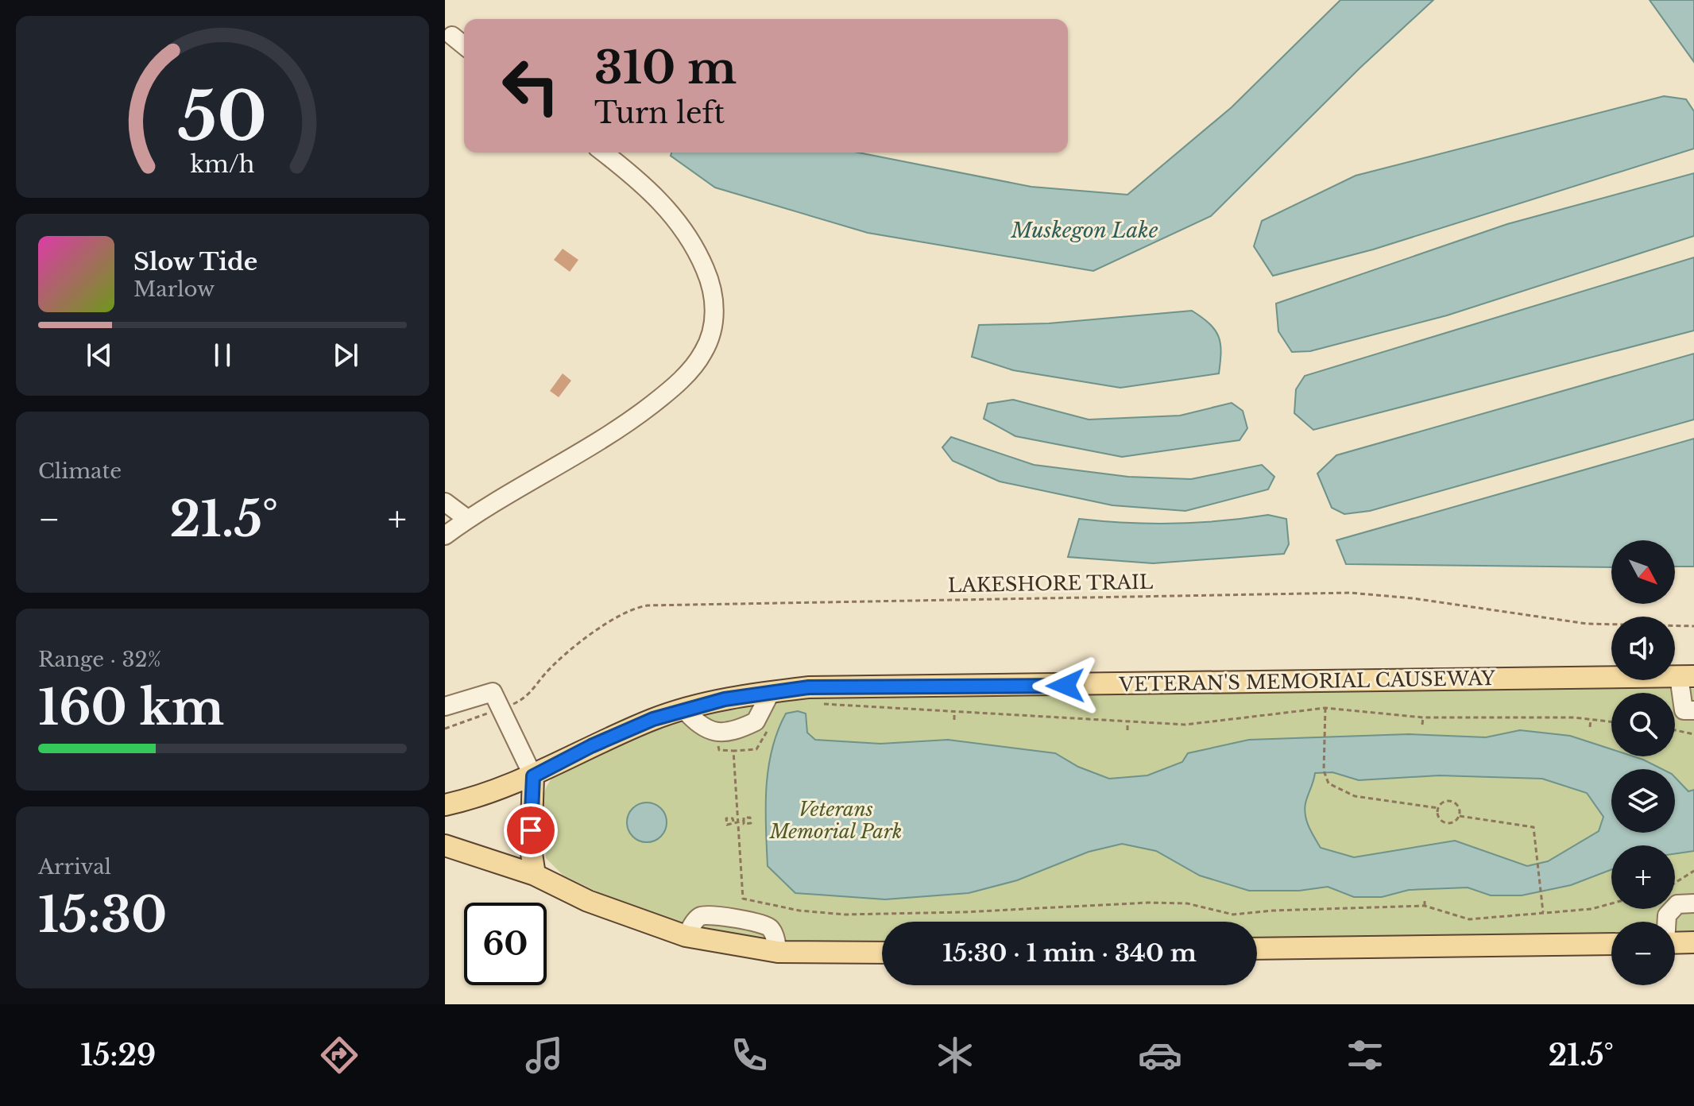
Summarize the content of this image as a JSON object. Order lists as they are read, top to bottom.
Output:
{
  "streets": {
    "main road": ["VETERAN'S MEMORIAL CAUSEWAY"],
    "path": ["LAKESHORE TRAIL"]
  },
  "water": ["Muskegon Lake"],
  "parks": ["Veterans Memorial Park"],
  "north": "bottom right",
  "page": {
    "turn": ["310 m", "Turn left"],
    "song": ["Slow Tide", "Marlow"],
    "tile": [
      "Climate",
      ["Range · 32%", "160 km"],
      ["Arrival", "15:30"]
    ],
    "heat": ["−", "21.5°", "+"],
    "map_buttons": ["+", "−"],
    "limit": "60",
    "trip": "15:30 · 1 min · 340 m",
    "tabs": ["15:29", "21.5°"],
    "gauge": ["50", "km/h"]
  }
}
